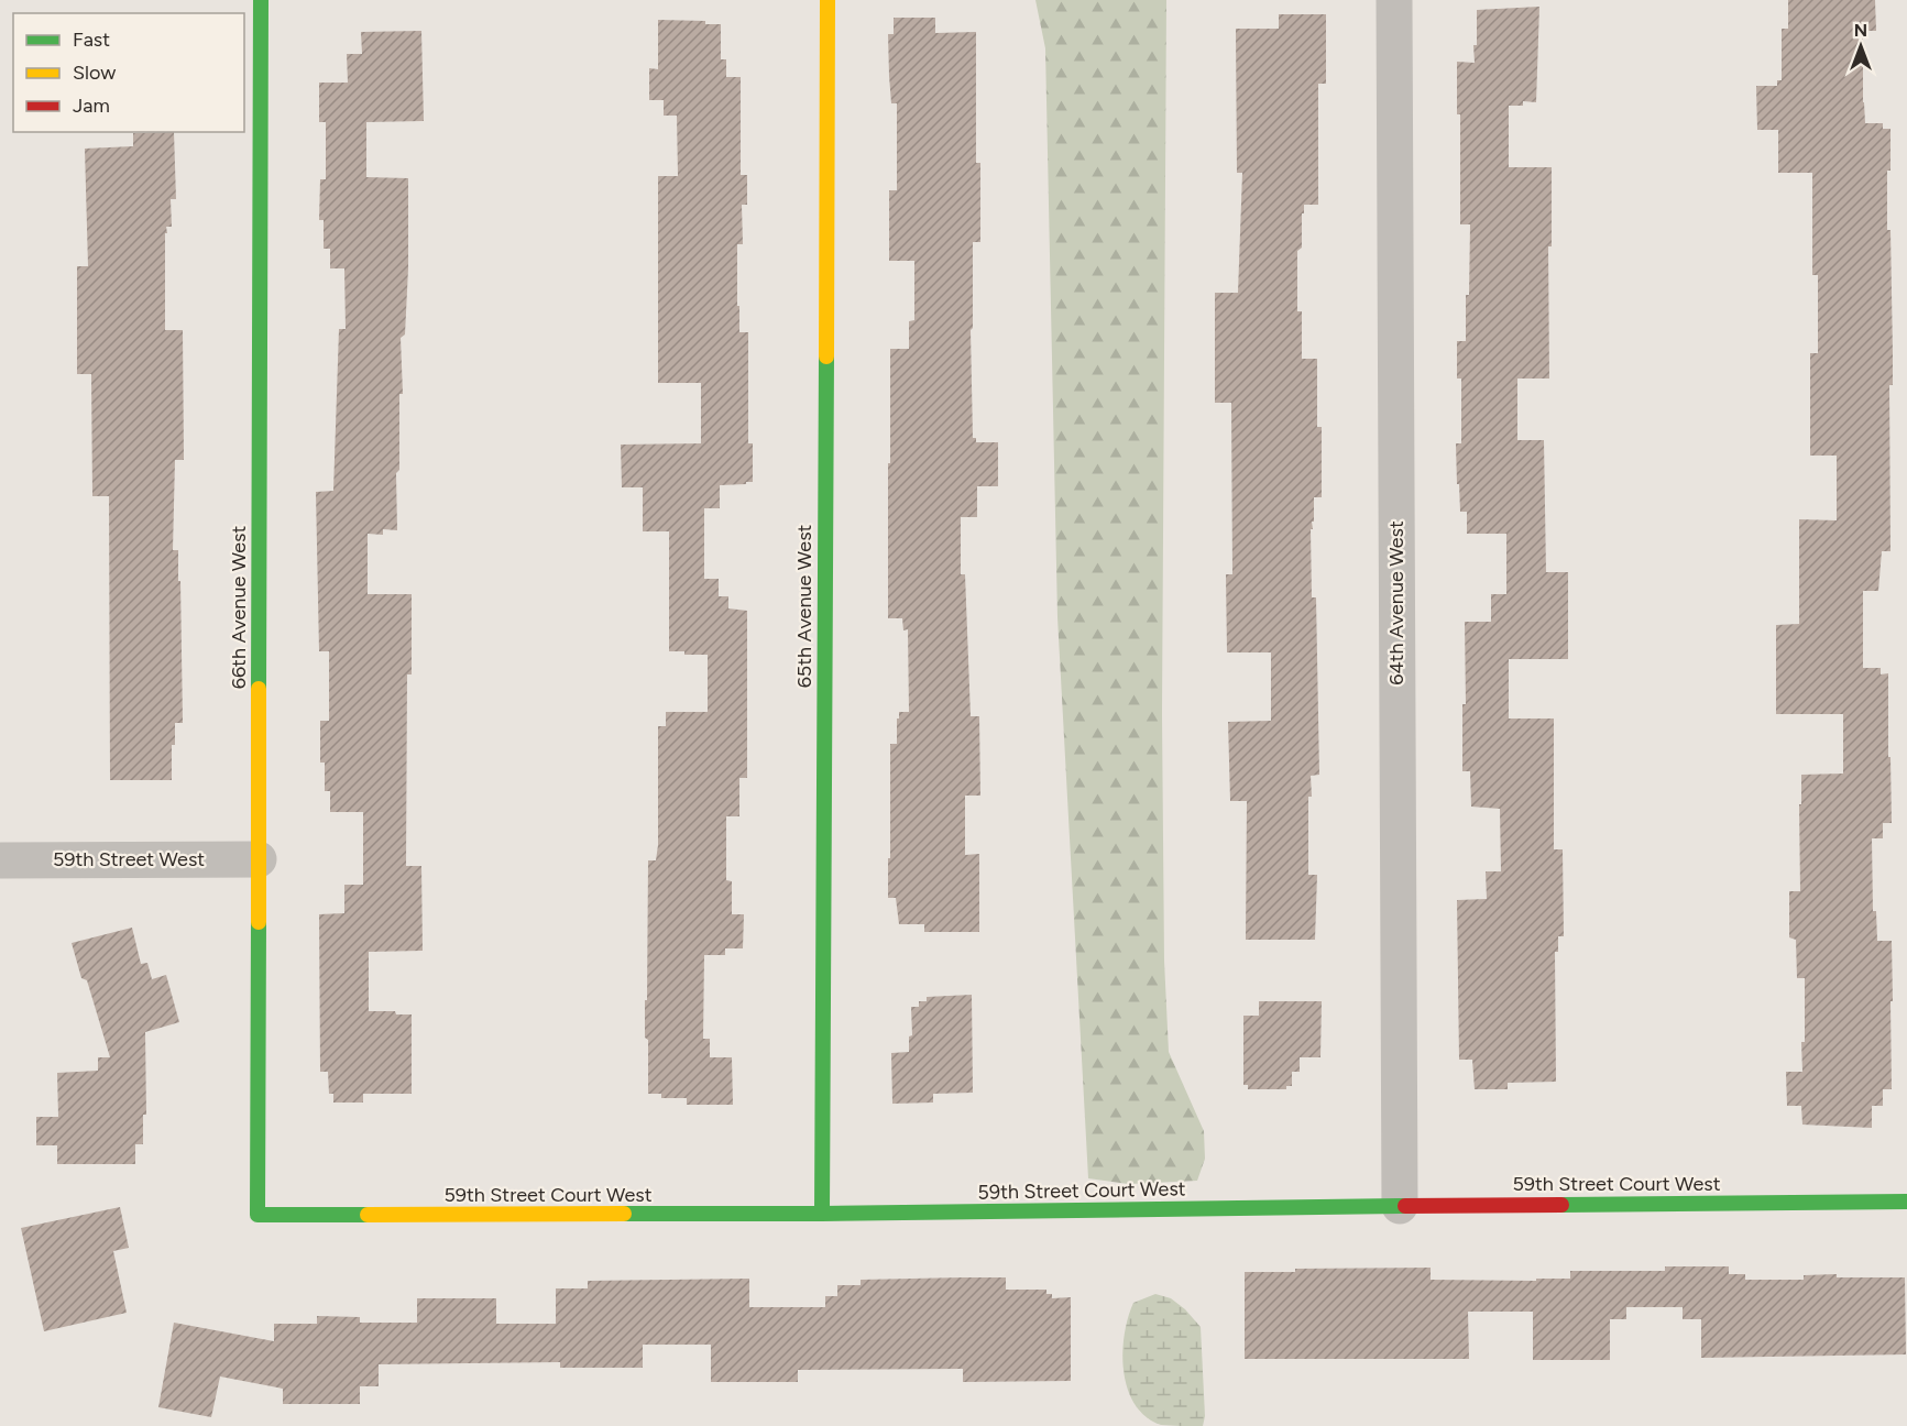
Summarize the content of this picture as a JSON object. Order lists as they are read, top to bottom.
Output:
{
  "streets": {
    "street": [
      "64th Avenue West",
      "65th Avenue West",
      "66th Avenue West",
      "59th Street West",
      "59th Street Court West"
    ]
  },
  "crossings": [
    ["64th Avenue West", "59th Street Court West"],
    ["65th Avenue West", "59th Street Court West"],
    ["66th Avenue West", "59th Street West"],
    ["66th Avenue West", "59th Street Court West"]
  ],
  "legend": ["Fast", "Slow", "Jam"],
  "north": "top"
}
